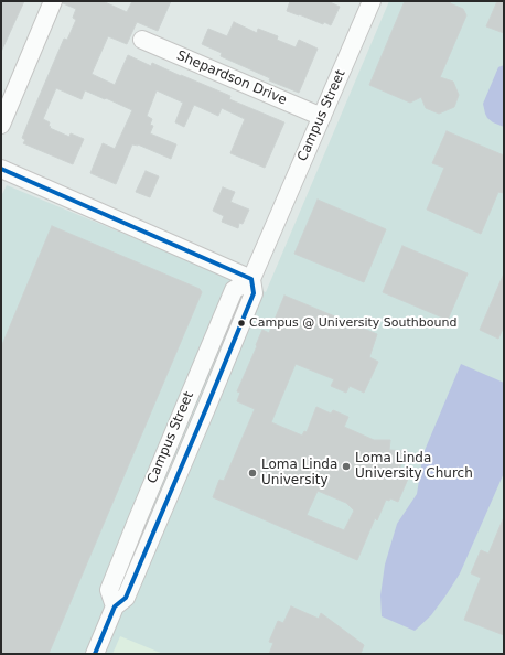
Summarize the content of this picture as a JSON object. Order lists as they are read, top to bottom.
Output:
{
  "streets": {
    "street": ["Shepardson Drive", "Campus Street"]
  },
  "crossings": [
    ["Shepardson Drive", "Campus Street"]
  ],
  "places": ["Campus @ University Southbound", "Loma Linda University Church", "Loma Linda University"]
}
